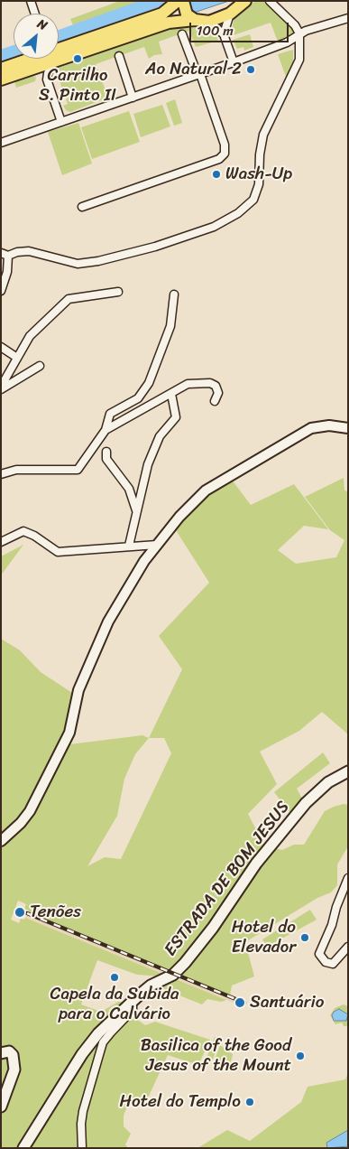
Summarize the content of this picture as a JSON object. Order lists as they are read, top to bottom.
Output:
{
  "streets": {
    "main road": ["ESTRADA DE BOM JESUS"]
  },
  "places": [
    "Carrilho S. Pinto II",
    "Ao Natural 2",
    "Wash-Up",
    "Tenões",
    "Hotel do Elevador",
    "Capela da Subida para o Calvário",
    "Santuário",
    "Basilica of the Good Jesus of the Mount",
    "Hotel do Templo"
  ],
  "scale_bar": "100 m",
  "north": "top right"
}
